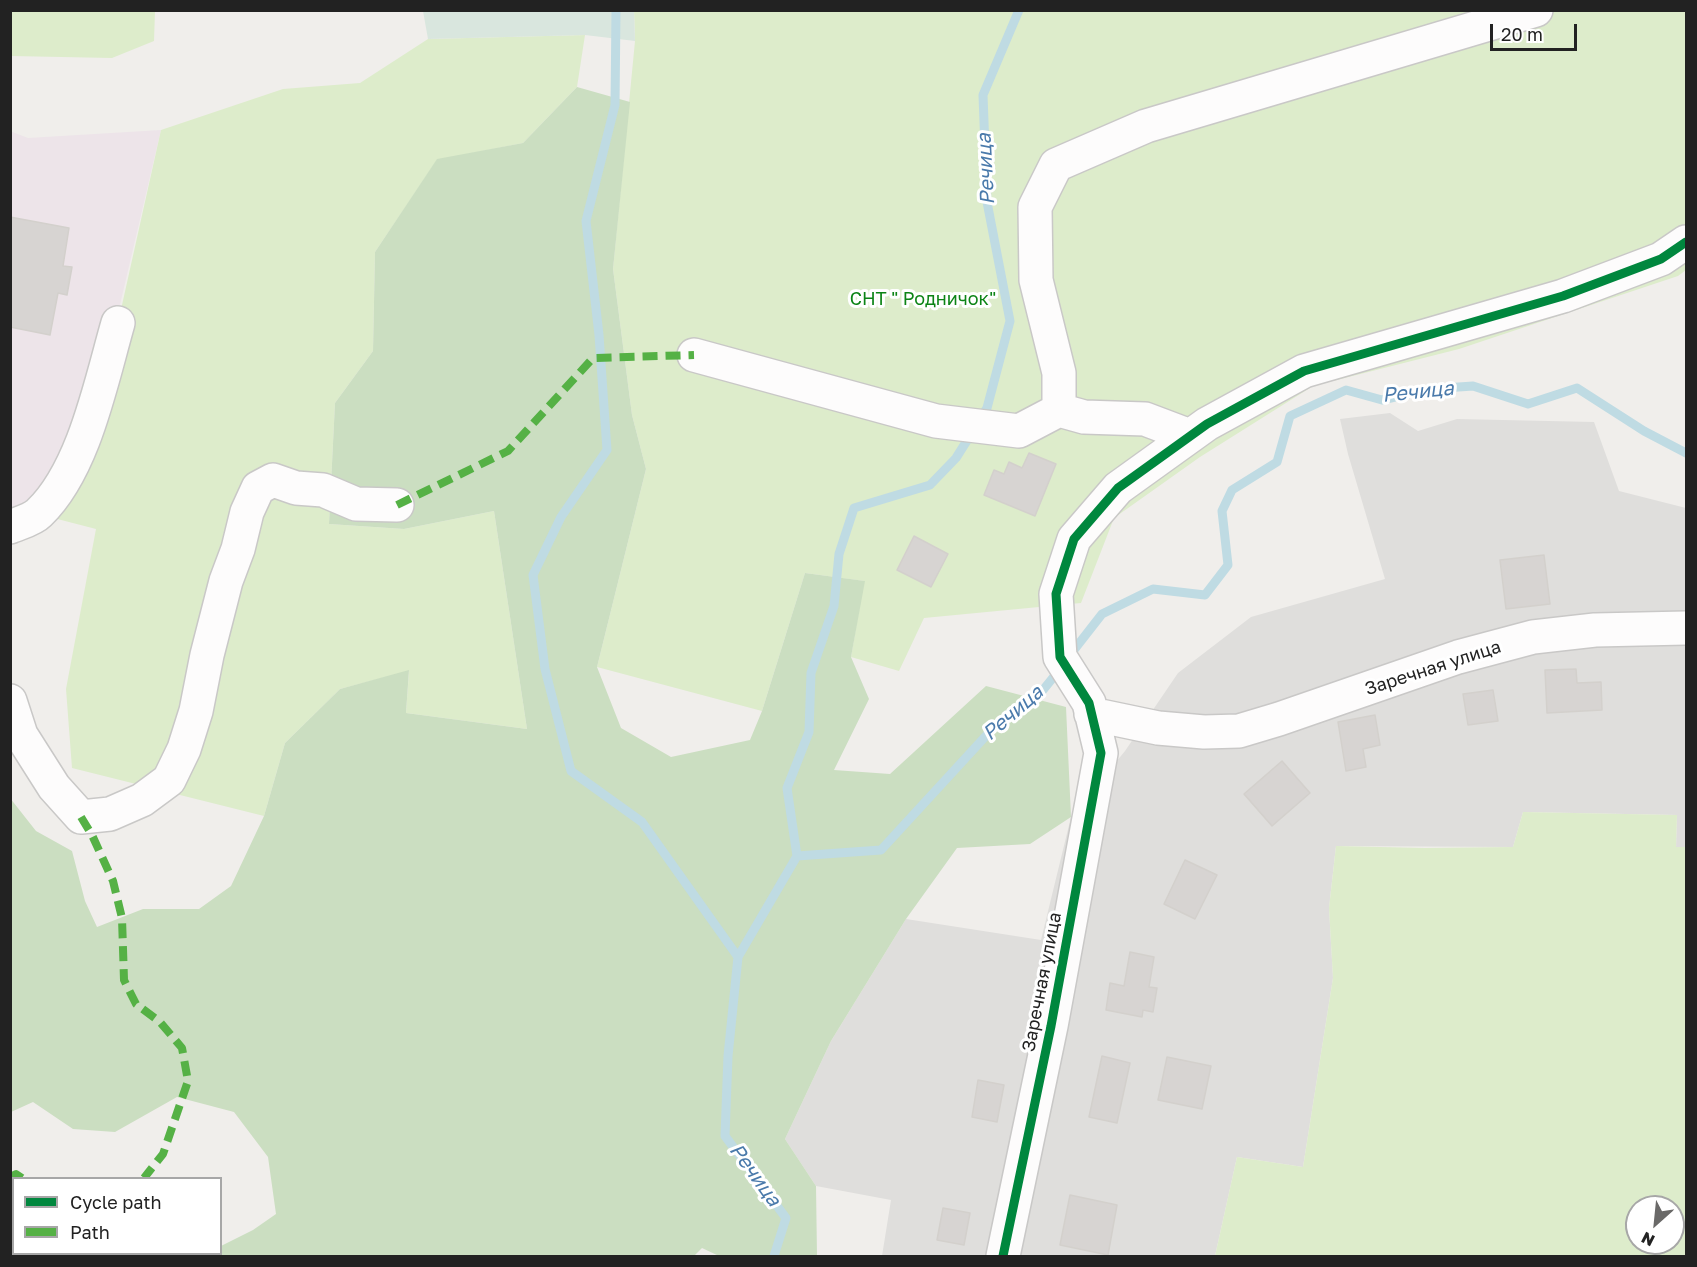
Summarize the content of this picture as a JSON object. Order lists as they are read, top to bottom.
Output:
{
  "streets": {
    "street": ["Заречная улица"]
  },
  "water": ["Речица"],
  "parks": ["СНТ \" Родничок\""],
  "legend": ["Cycle path", "Path"],
  "scale_bar": "20 m",
  "north": "bottom left"
}
